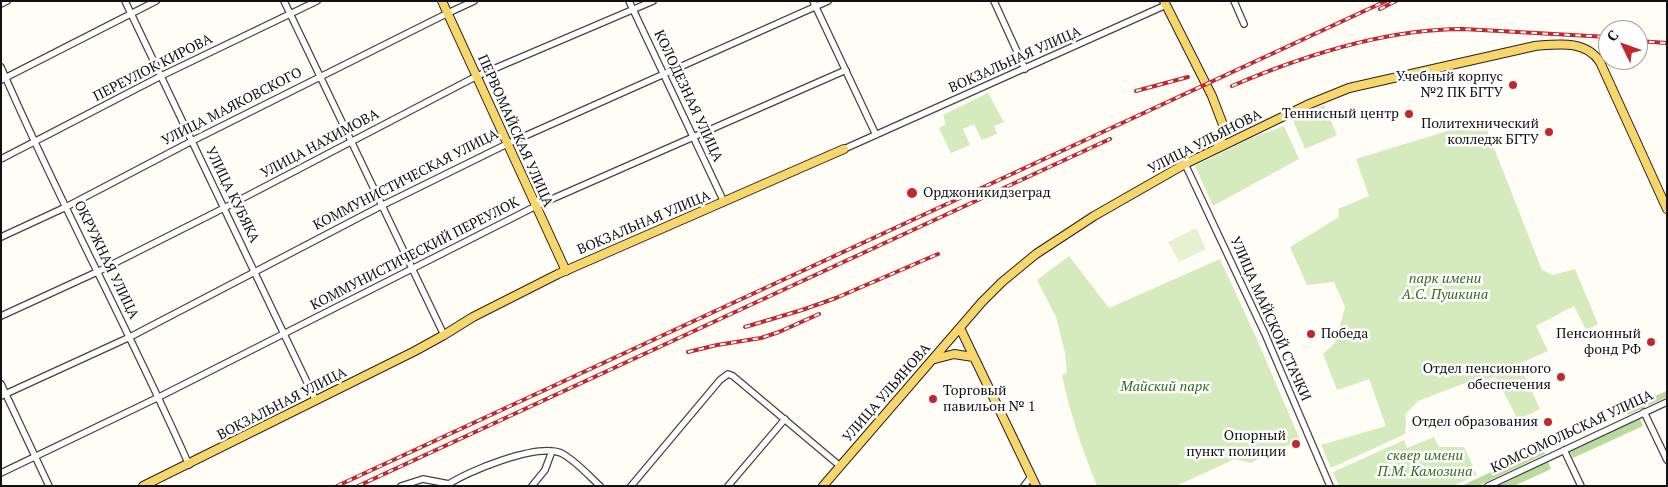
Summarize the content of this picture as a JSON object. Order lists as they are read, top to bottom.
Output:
{
  "streets": {
    "main road": ["ВОКЗАЛЬНАЯ УЛИЦА", "ПЕРВОМАЙСКАЯ УЛИЦА", "УЛИЦА УЛЬЯНОВА"],
    "street": [
      "ПЕРЕУЛОК КИРОВА",
      "КОЛОДЕЗНАЯ УЛИЦА",
      "УЛИЦА МАЯКОВСКОГО",
      "УЛИЦА НАХИМОВА",
      "КОММУНИСТИЧЕСКАЯ УЛИЦА",
      "УЛИЦА КУБЯКА",
      "КОММУНИСТИЧЕСКИЙ ПЕРЕУЛОК",
      "ОКРУЖНАЯ УЛИЦА",
      "УЛИЦА МАЙСКОЙ СТАЧКИ",
      "КОМСОМОЛЬСКАЯ УЛИЦА"
    ]
  },
  "crossings": [
    ["ВОКЗАЛЬНАЯ УЛИЦА", "КОЛОДЕЗНАЯ УЛИЦА"],
    ["ВОКЗАЛЬНАЯ УЛИЦА", "ПЕРВОМАЙСКАЯ УЛИЦА"],
    ["ВОКЗАЛЬНАЯ УЛИЦА", "УЛИЦА КУБЯКА"],
    ["ВОКЗАЛЬНАЯ УЛИЦА", "ОКРУЖНАЯ УЛИЦА"],
    ["ПЕРЕУЛОК КИРОВА", "УЛИЦА КУБЯКА"],
    ["ПЕРЕУЛОК КИРОВА", "ОКРУЖНАЯ УЛИЦА"],
    ["КОЛОДЕЗНАЯ УЛИЦА", "УЛИЦА НАХИМОВА"],
    ["КОЛОДЕЗНАЯ УЛИЦА", "КОММУНИСТИЧЕСКАЯ УЛИЦА"],
    ["КОЛОДЕЗНАЯ УЛИЦА", "КОММУНИСТИЧЕСКИЙ ПЕРЕУЛОК"],
    ["УЛИЦА МАЯКОВСКОГО", "ПЕРВОМАЙСКАЯ УЛИЦА"],
    ["УЛИЦА МАЯКОВСКОГО", "УЛИЦА КУБЯКА"],
    ["УЛИЦА МАЯКОВСКОГО", "ОКРУЖНАЯ УЛИЦА"],
    ["ПЕРВОМАЙСКАЯ УЛИЦА", "УЛИЦА НАХИМОВА"],
    ["ПЕРВОМАЙСКАЯ УЛИЦА", "КОММУНИСТИЧЕСКАЯ УЛИЦА"],
    ["ПЕРВОМАЙСКАЯ УЛИЦА", "КОММУНИСТИЧЕСКИЙ ПЕРЕУЛОК"],
    ["УЛИЦА УЛЬЯНОВА", "УЛИЦА МАЙСКОЙ СТАЧКИ"],
    ["УЛИЦА НАХИМОВА", "УЛИЦА КУБЯКА"],
    ["УЛИЦА НАХИМОВА", "ОКРУЖНАЯ УЛИЦА"],
    ["КОММУНИСТИЧЕСКАЯ УЛИЦА", "УЛИЦА КУБЯКА"],
    ["КОММУНИСТИЧЕСКАЯ УЛИЦА", "ОКРУЖНАЯ УЛИЦА"],
    ["УЛИЦА КУБЯКА", "КОММУНИСТИЧЕСКИЙ ПЕРЕУЛОК"],
    ["КОММУНИСТИЧЕСКИЙ ПЕРЕУЛОК", "ОКРУЖНАЯ УЛИЦА"]
  ],
  "parks": ["парк имени А.С. Пушкина", "Майский парк", "сквер имени П.М. Камозина"],
  "places": [
    "Учебный корпус №2 ПК БГТУ",
    "Теннисный центр",
    "Политехнический колледж БГТУ",
    "Орджоникидзеград",
    "Победа",
    "Пенсионный фонд РФ",
    "Отдел пенсионного обеспечения",
    "Торговый павильон № 1",
    "Отдел образования",
    "Опорный пункт полиции"
  ],
  "north": "top left"
}
